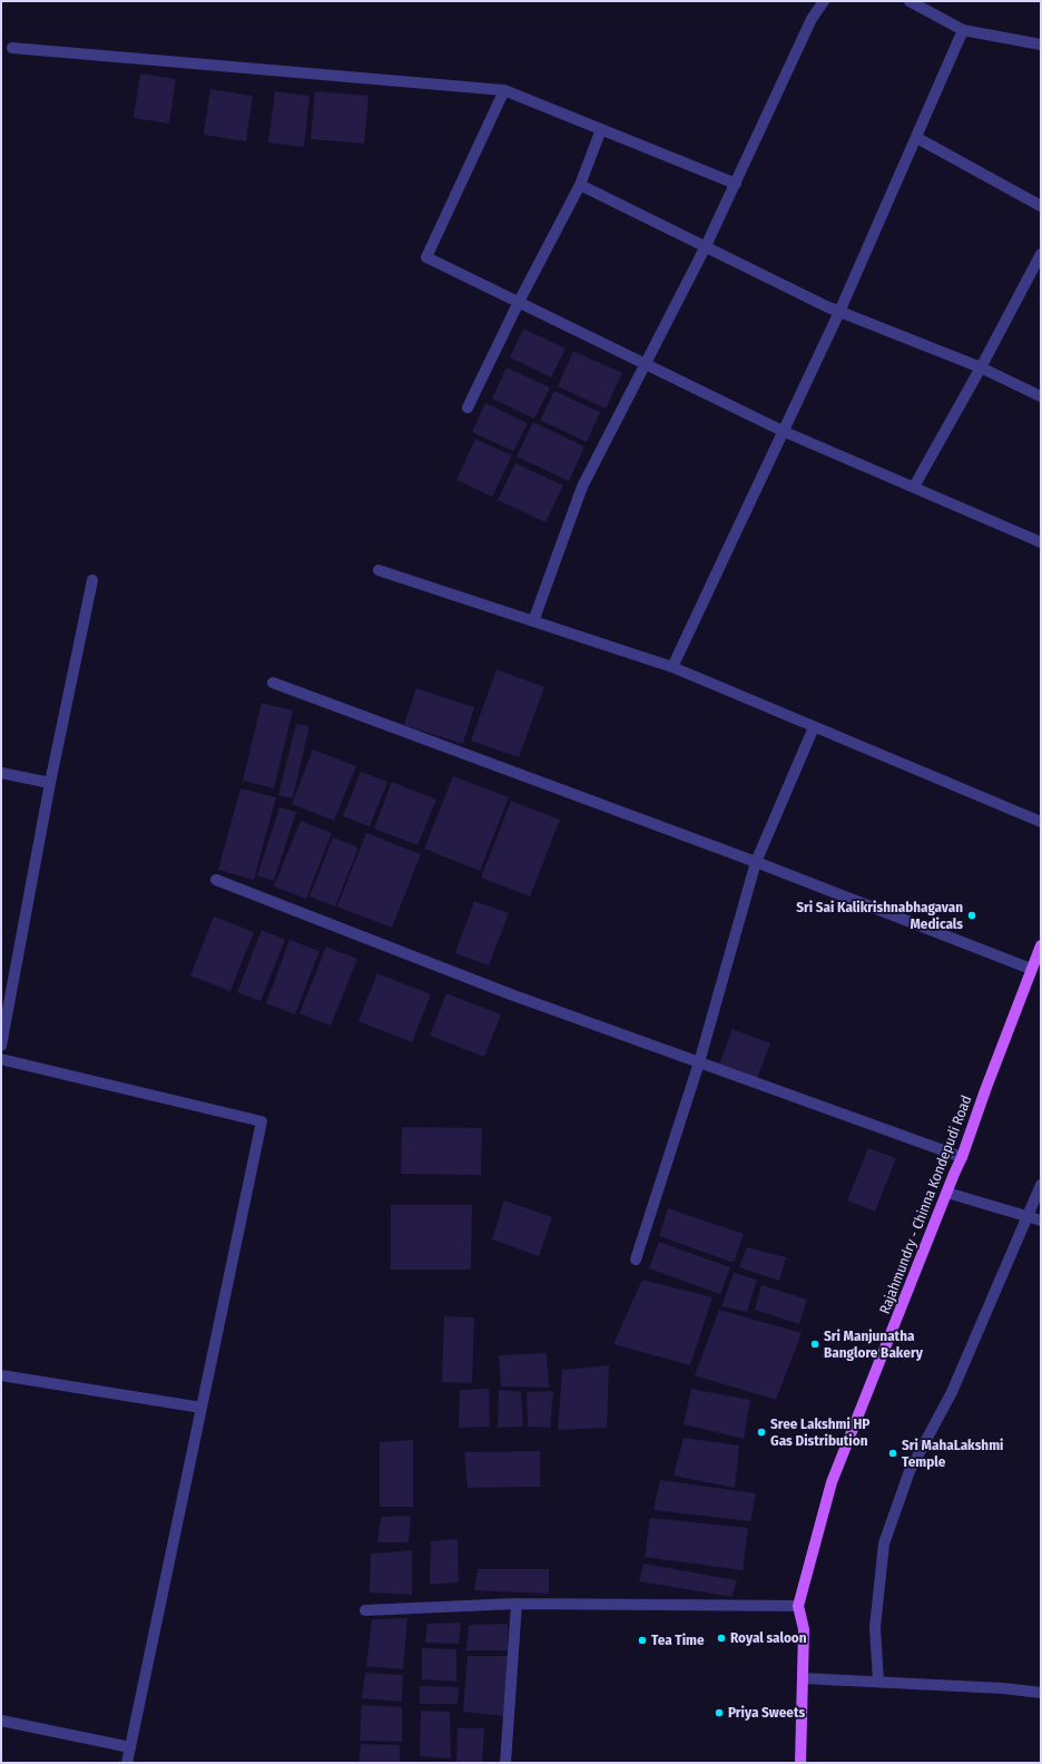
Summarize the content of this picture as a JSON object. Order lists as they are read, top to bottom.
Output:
{
  "streets": {
    "main road": ["Rajahmundry - Chinna Kondepudi Road"]
  },
  "places": [
    "Sri Sai Kalikrishnabhagavan Medicals",
    "Sri Manjunatha Banglore Bakery",
    "Sree Lakshmi HP Gas Distribution",
    "Sri MahaLakshmi Temple",
    "Royal saloon",
    "Tea Time",
    "Priya Sweets"
  ]
}
